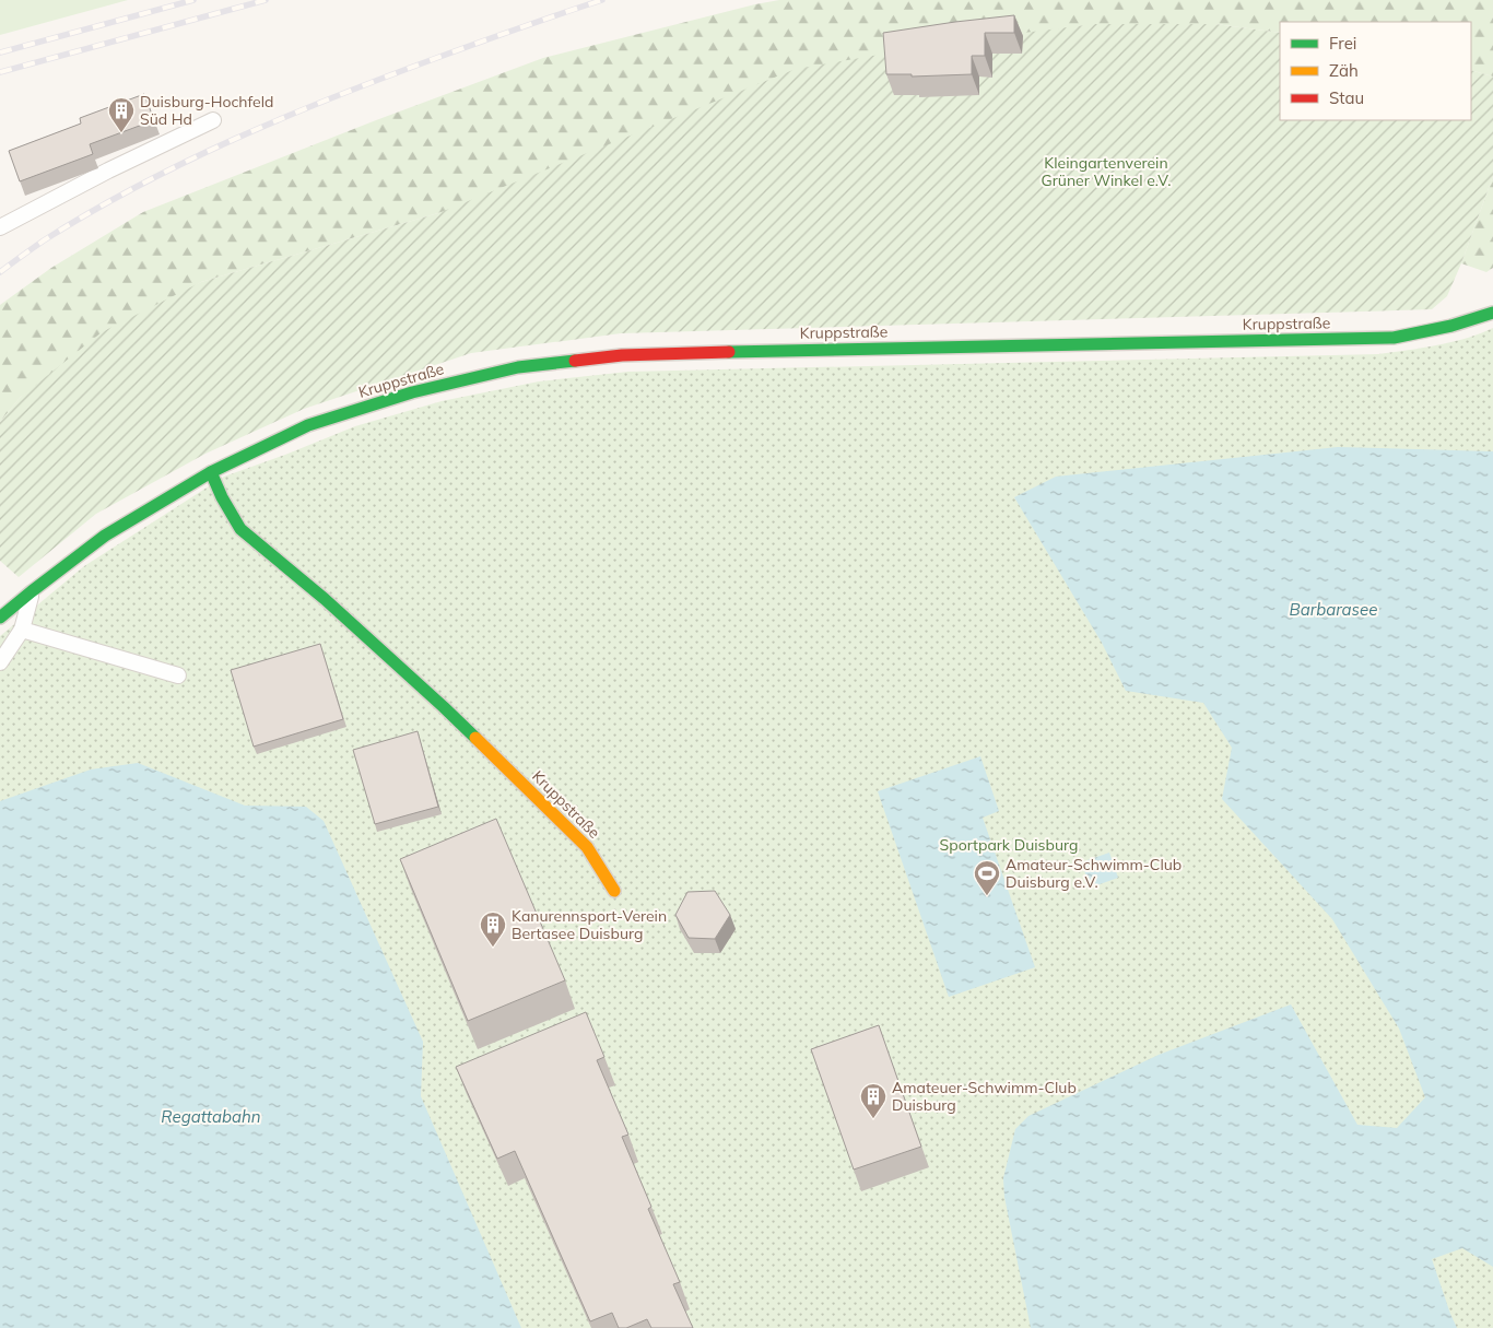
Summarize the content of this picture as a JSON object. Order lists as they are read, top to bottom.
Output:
{
  "streets": {
    "street": ["Kruppstraße"]
  },
  "water": ["Barbarasee", "Regattabahn"],
  "parks": ["Kleingartenverein Grüner Winkel e.V.", "Sportpark Duisburg"],
  "places": {
    "building": ["Duisburg-Hochfeld Süd Hd", "Kanurennsport-Verein Bertasee Duisburg", "Amateuer-Schwimm-Club Duisburg"],
    "sports": ["Amateur-Schwimm-Club Duisburg e.V."]
  },
  "legend": ["Frei", "Zäh", "Stau"]
}
